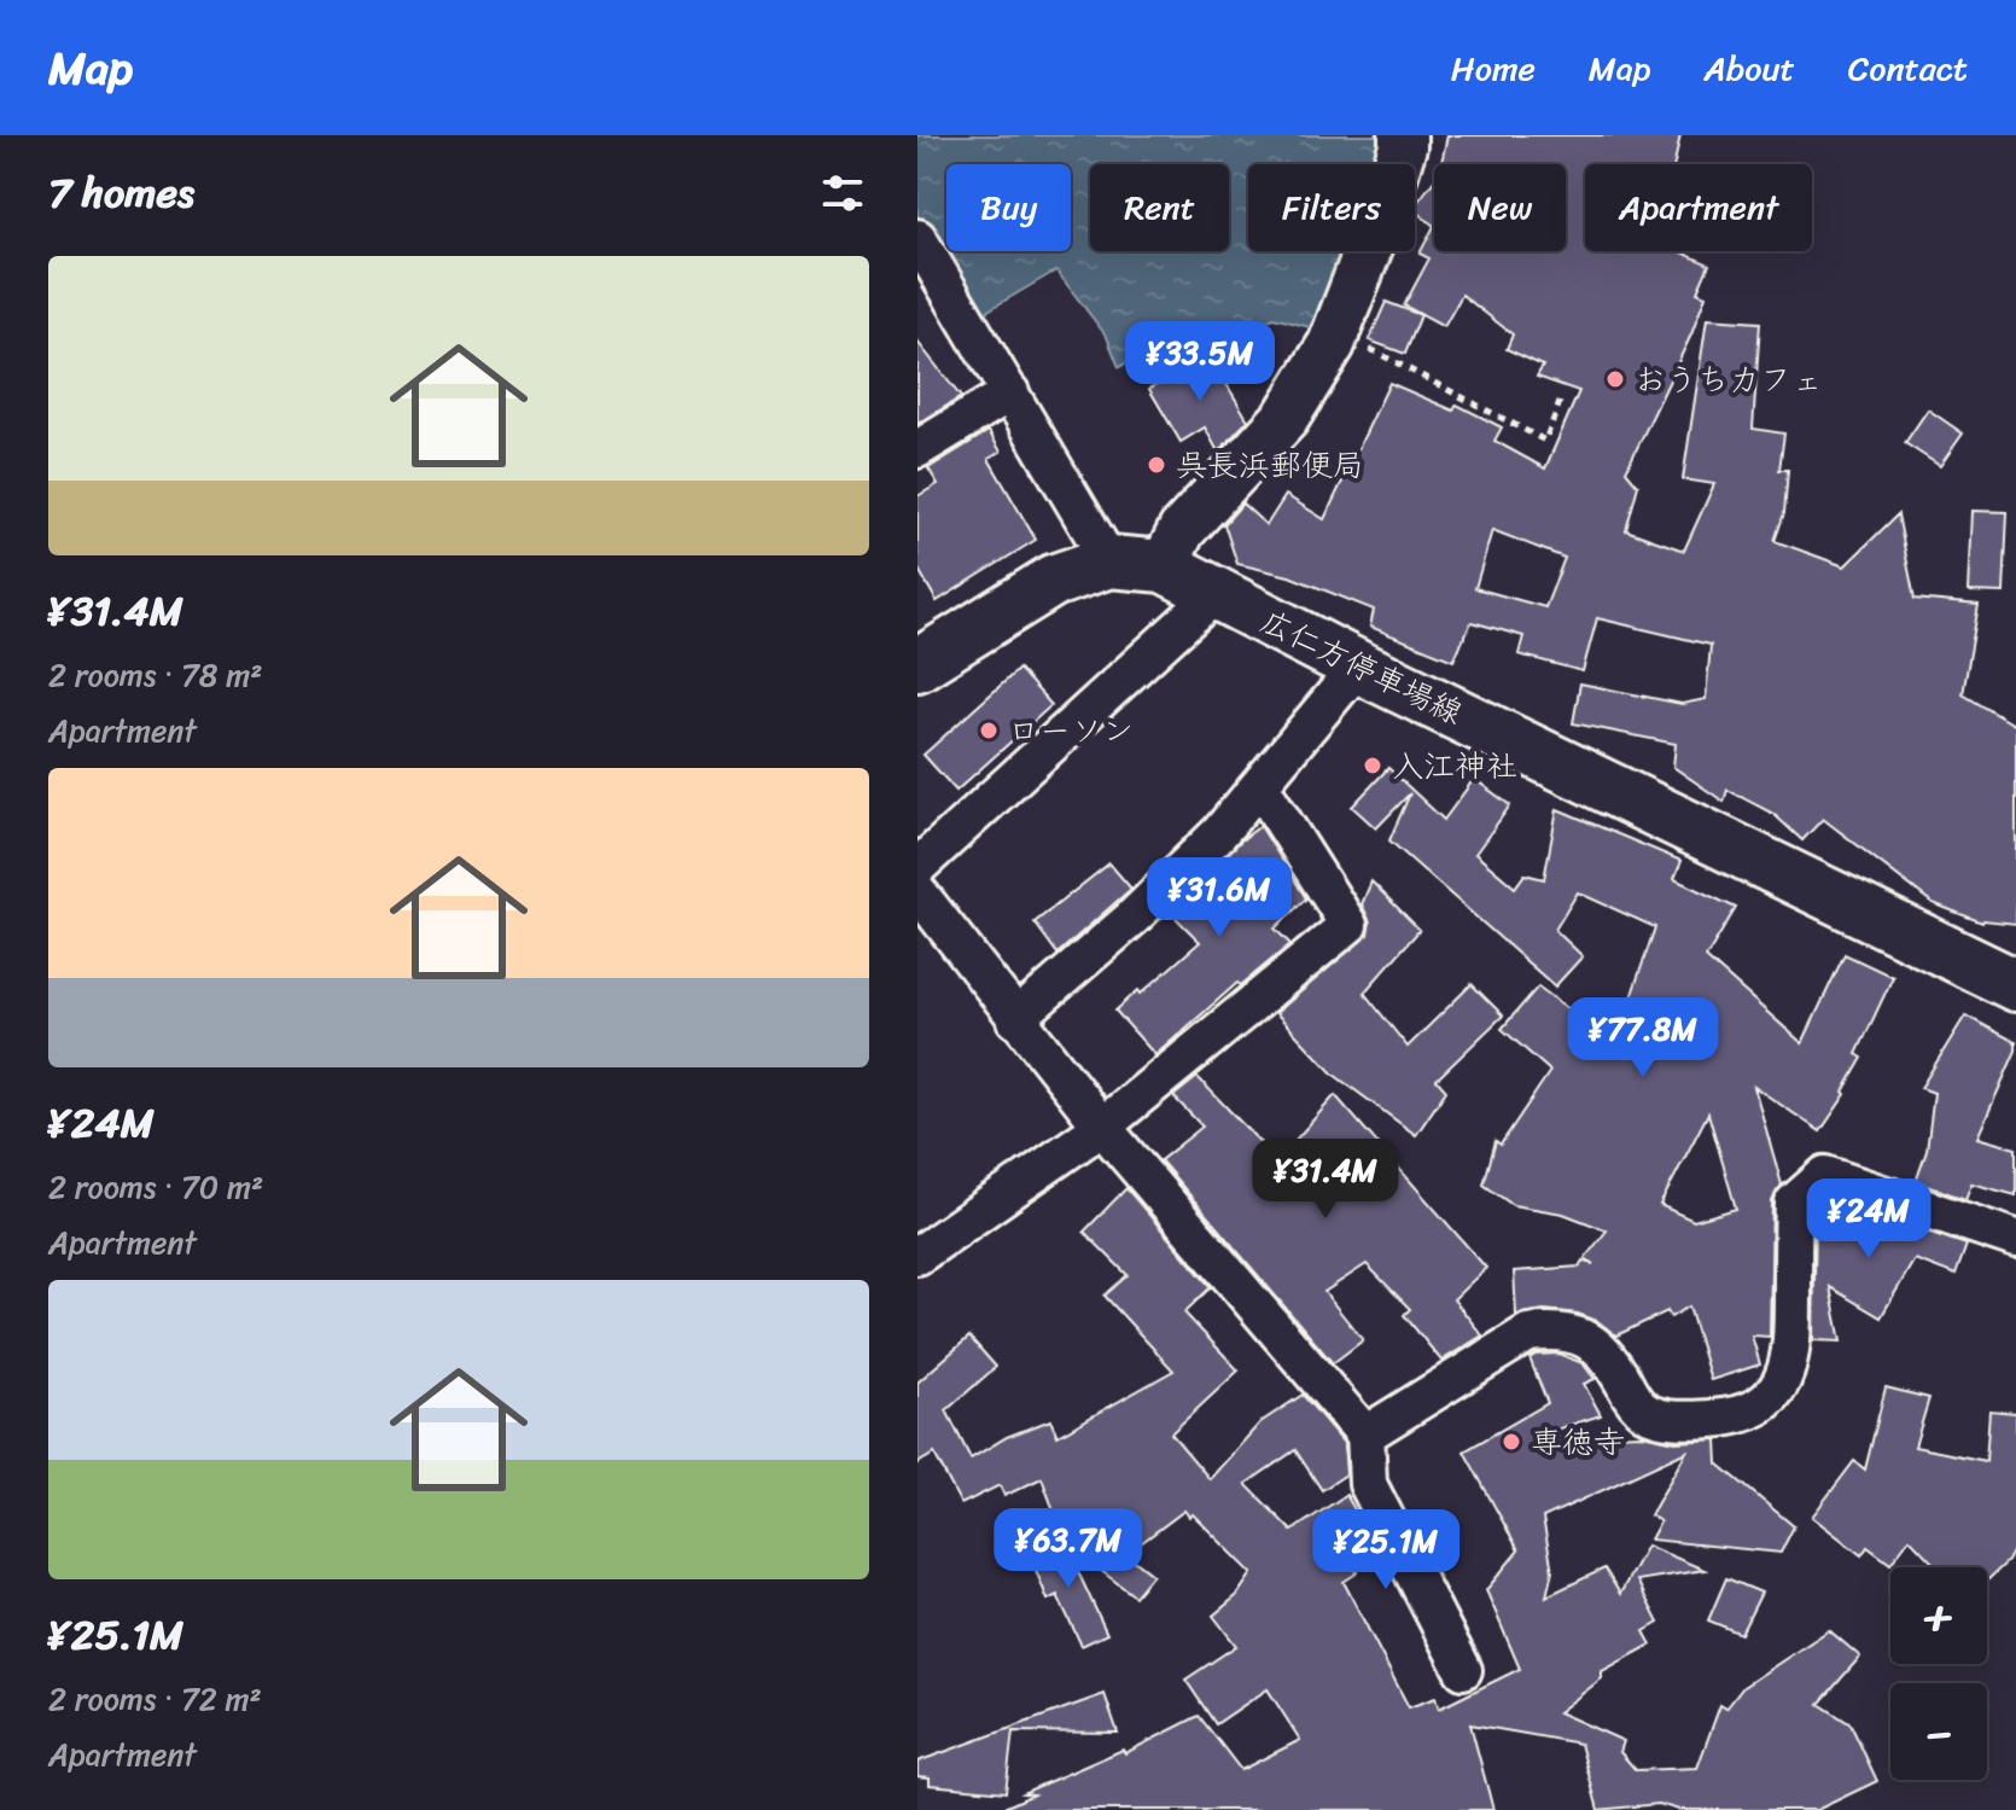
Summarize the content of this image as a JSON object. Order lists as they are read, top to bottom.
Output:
{
  "streets": {
    "main road": ["広仁方停車場線"]
  },
  "places": [
    "おうちカフェ",
    "呉長浜郵便局",
    "ローソン",
    "入江神社",
    "専徳寺"
  ],
  "page": {
    "header": "Map",
    "nav": [
      "Home",
      "Map",
      "About",
      "Contact"
    ],
    "heading": "7 homes",
    "chip": [
      "Buy",
      "Rent",
      "Filters",
      "New",
      "Apartment"
    ],
    "list": [
      {
        "name": "¥31.4M",
        "note": "2 rooms · 78 m² · Apartment"
      },
      {
        "name": "¥24M",
        "note": "2 rooms · 70 m² · Apartment"
      },
      {
        "name": "¥25.1M",
        "note": "2 rooms · 72 m² · Apartment"
      }
    ],
    "price": [
      "¥33.5M",
      "¥31.6M",
      "¥77.8M",
      "¥31.4M",
      "¥24M",
      "¥63.7M",
      "¥25.1M"
    ],
    "map_buttons": ["+", "−"]
  }
}
